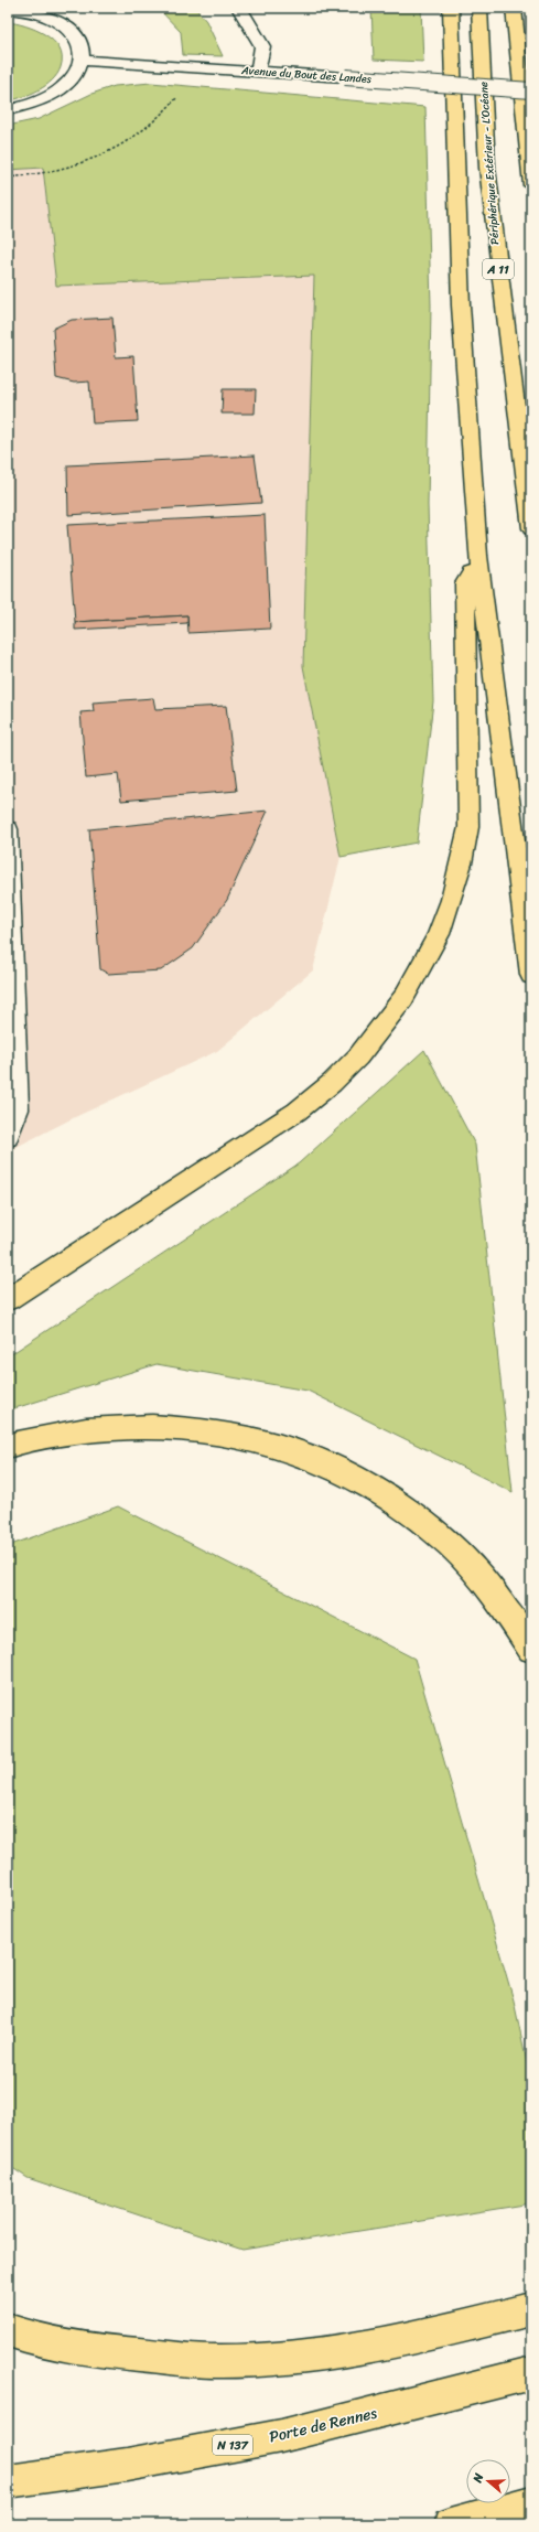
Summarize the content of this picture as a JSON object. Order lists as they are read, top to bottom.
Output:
{
  "streets": {
    "highway": [
      "Périphérique Extérieur - L’Océane",
      "A 11",
      "Porte de Rennes",
      "N 137"
    ],
    "street": ["Avenue du Bout des Landes"]
  },
  "north": "left"
}
